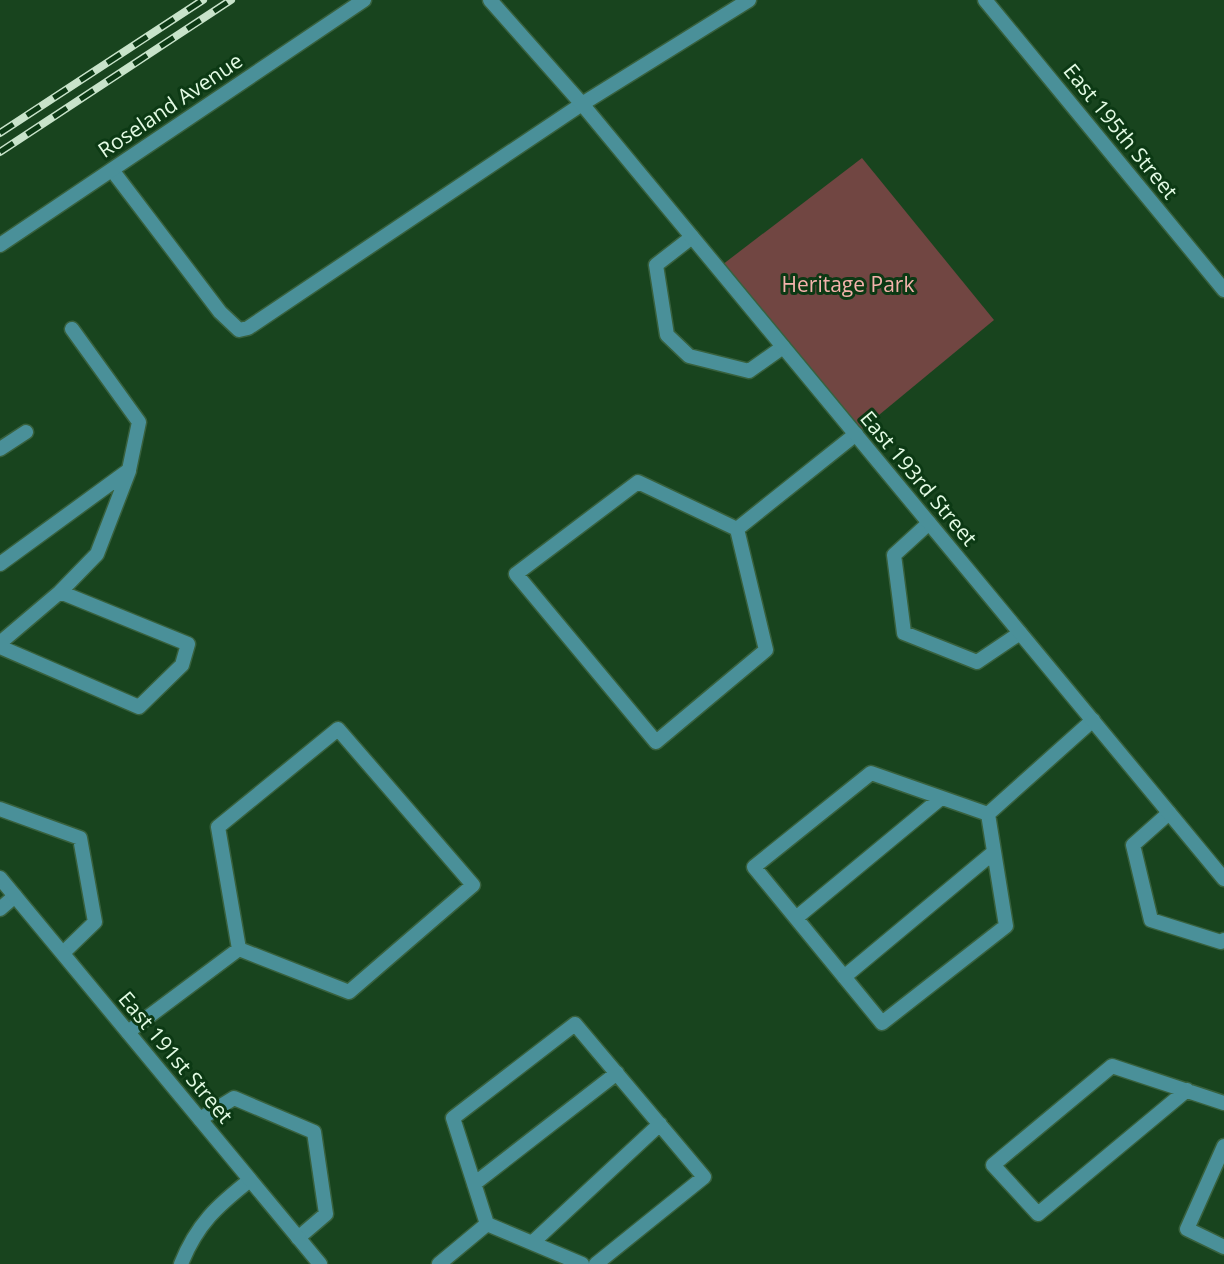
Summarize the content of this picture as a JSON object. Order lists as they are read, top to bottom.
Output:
{
  "streets": {
    "street": [
      "Roseland Avenue",
      "East 195th Street",
      "East 193rd Street",
      "East 191st Street"
    ]
  },
  "parks": ["Heritage Park"]
}
